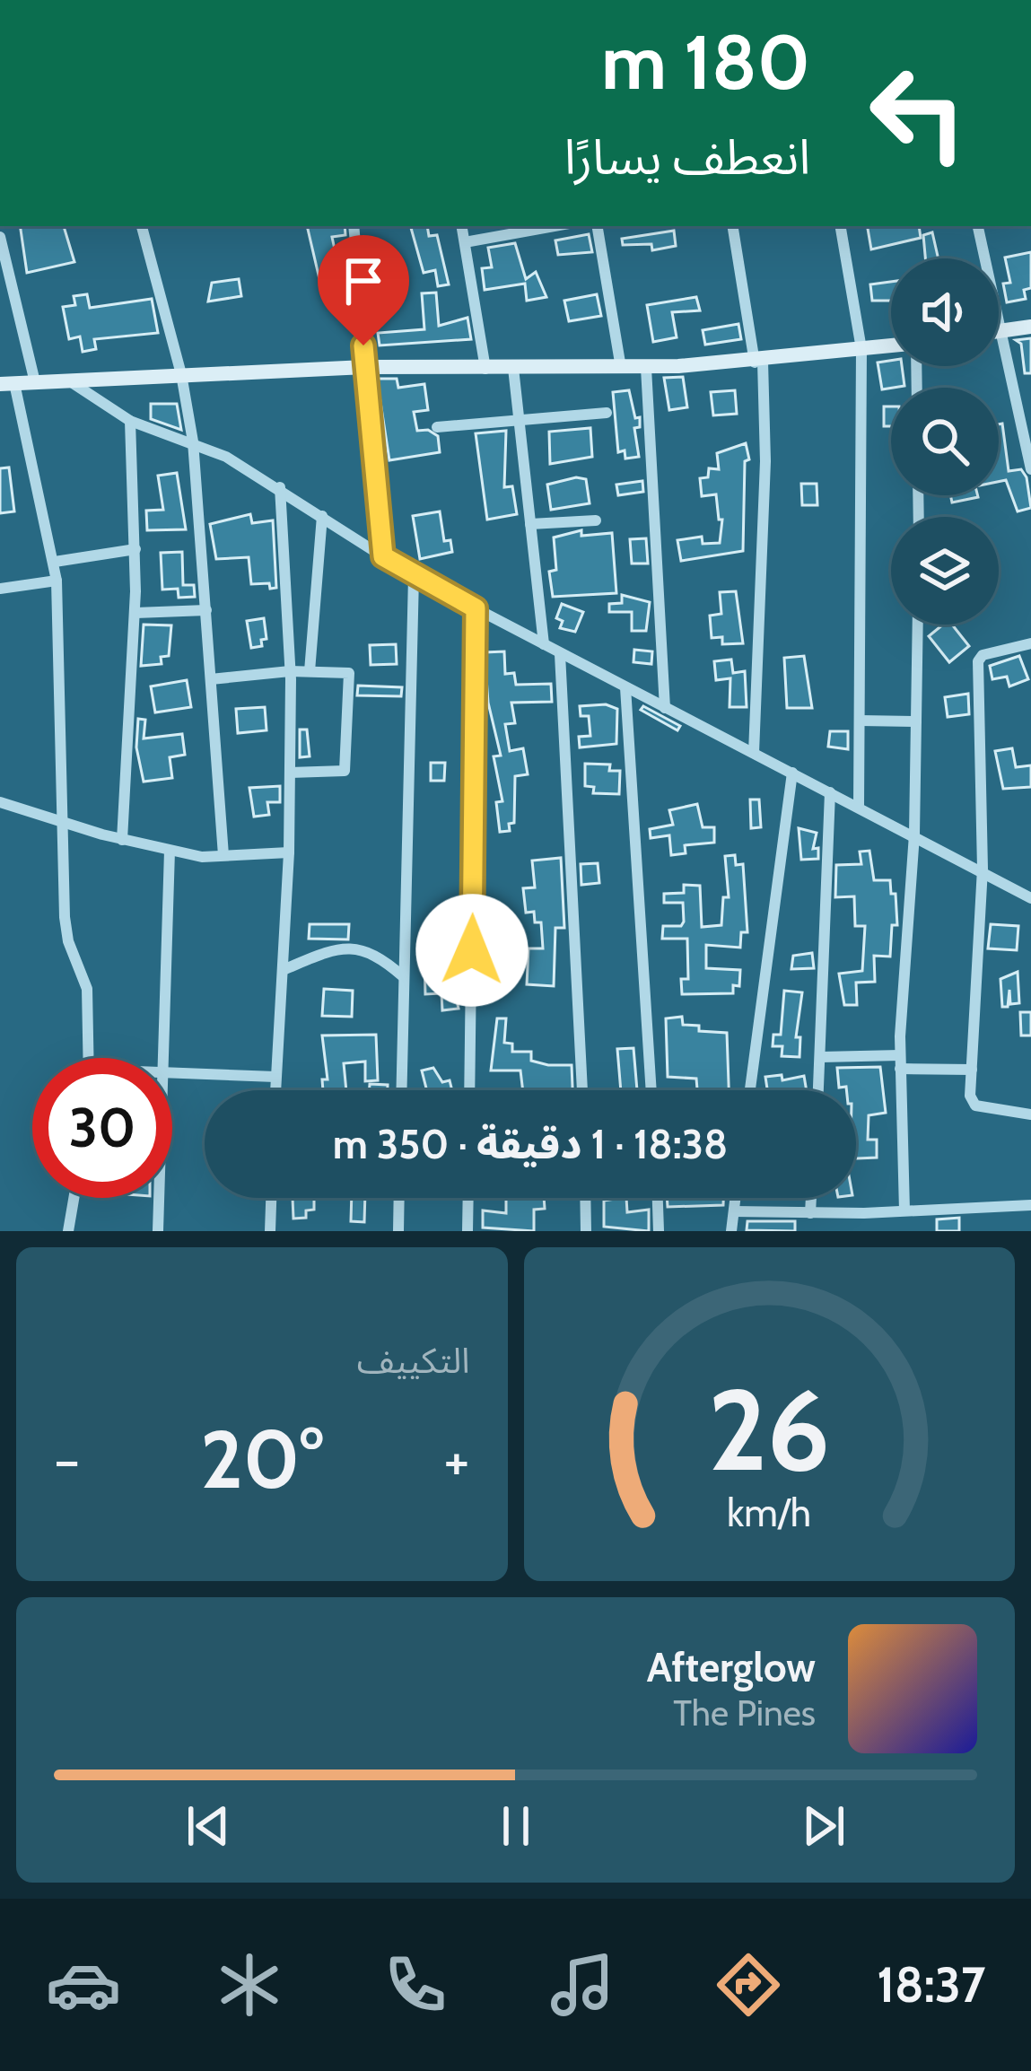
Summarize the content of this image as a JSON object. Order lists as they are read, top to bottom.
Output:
{
  "page": {
    "turn": ["180 m", "انعطف يسارًا"],
    "limit": "30",
    "trip": "18:38 · 1 دقيقة · 350 m",
    "tile": "التكييف",
    "heat": ["−", "20°", "+"],
    "song": ["Afterglow", "The Pines"],
    "tabs": "18:37",
    "gauge": ["26", "km/h"]
  }
}
